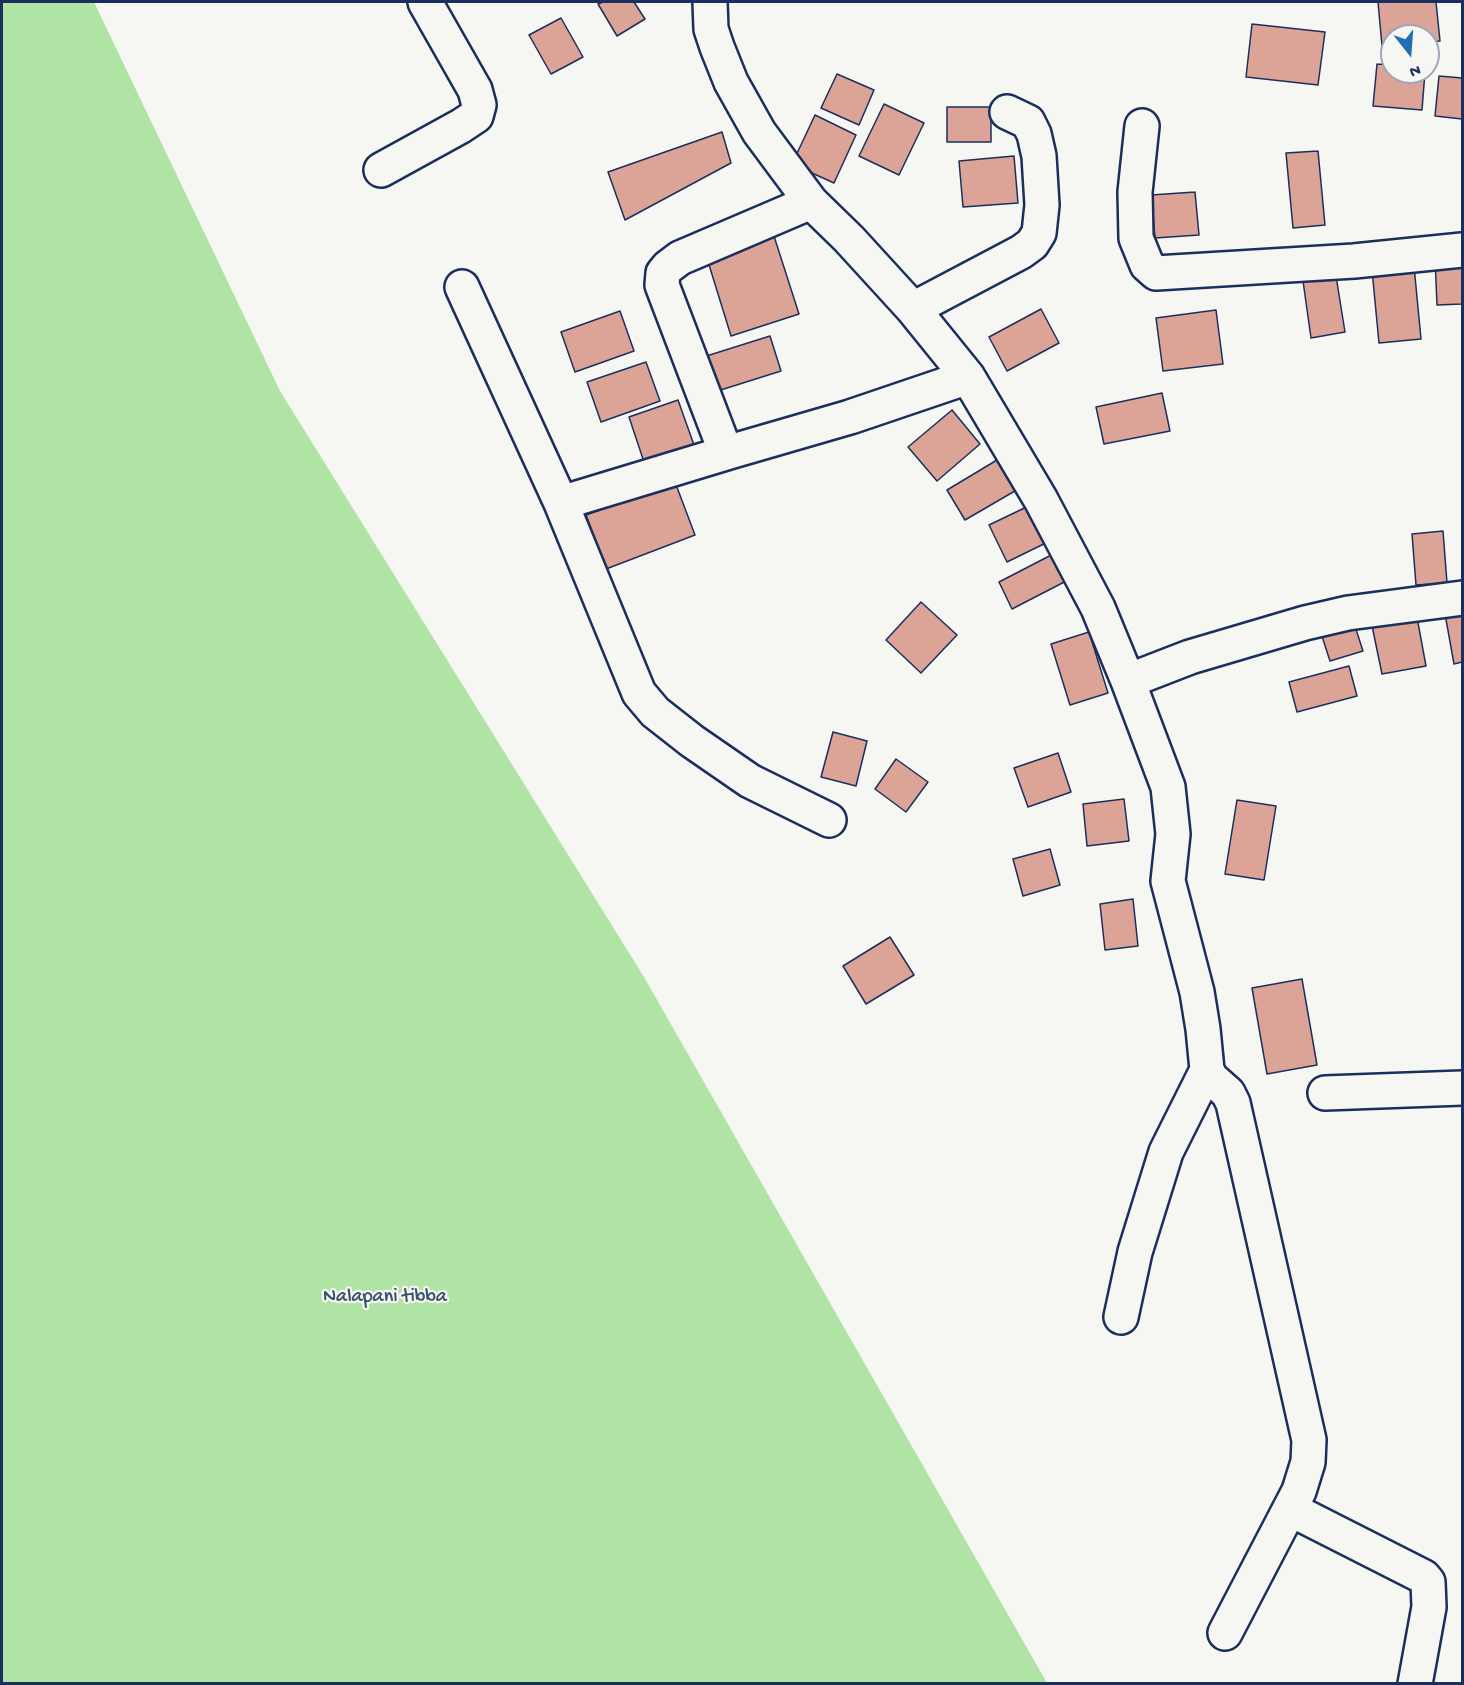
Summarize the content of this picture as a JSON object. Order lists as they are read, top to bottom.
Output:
{
  "parks": ["Nalapani tibba"],
  "north": "bottom"
}
